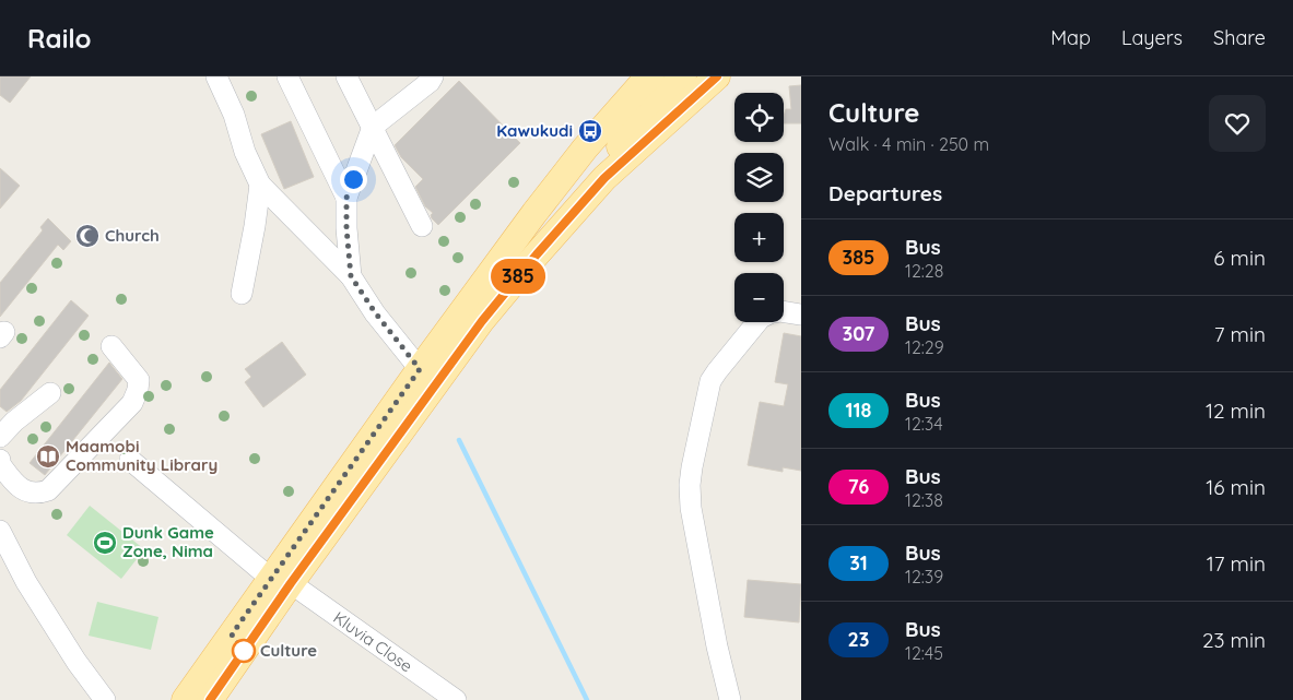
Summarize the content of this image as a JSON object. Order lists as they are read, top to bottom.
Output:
{
  "streets": {
    "street": ["Kluvia Close"]
  },
  "places": {
    "bus stop": ["Kawukudi"],
    "mosque": ["Church"],
    "library": ["Maamobi Community Library"],
    "sports": ["Dunk Game Zone, Nima"],
    "other": ["Culture"]
  },
  "lines": ["bus line 385"],
  "page": {
    "header": "Railo",
    "nav": ["Map", "Layers", "Share"],
    "on_map": "385",
    "heading": [
      ["Culture", "Walk · 4 min · 250 m"],
      "Departures"
    ],
    "map_buttons": ["+", "−"],
    "list": [
      {
        "mark": "385",
        "name": "Bus",
        "note": "12:28",
        "value": "6 min"
      },
      {
        "mark": "307",
        "name": "Bus",
        "note": "12:29",
        "value": "7 min"
      },
      {
        "mark": "118",
        "name": "Bus",
        "note": "12:34",
        "value": "12 min"
      },
      {
        "mark": "76",
        "name": "Bus",
        "note": "12:38",
        "value": "16 min"
      },
      {
        "mark": "31",
        "name": "Bus",
        "note": "12:39",
        "value": "17 min"
      },
      {
        "mark": "23",
        "name": "Bus",
        "note": "12:45",
        "value": "23 min"
      }
    ]
  }
}
